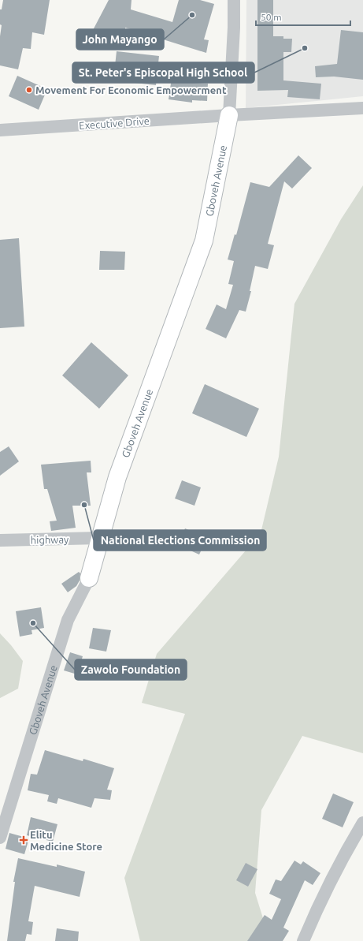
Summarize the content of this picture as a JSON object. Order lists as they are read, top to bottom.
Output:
{
  "streets": {
    "main road": ["Gboveh Avenue"],
    "street": ["Executive Drive", "highway"]
  },
  "crossings": [
    ["Executive Drive", "Gboveh Avenue"],
    ["Gboveh Avenue", "highway"]
  ],
  "places": {
    "other": [
      "John Mayango",
      "St. Peter's Episcopal High School",
      "Movement For Economic Empowerment",
      "National Elections Commission",
      "Zawolo Foundation"
    ],
    "health": ["Elitu Medicine Store"]
  },
  "scale_bar": "50 m"
}
